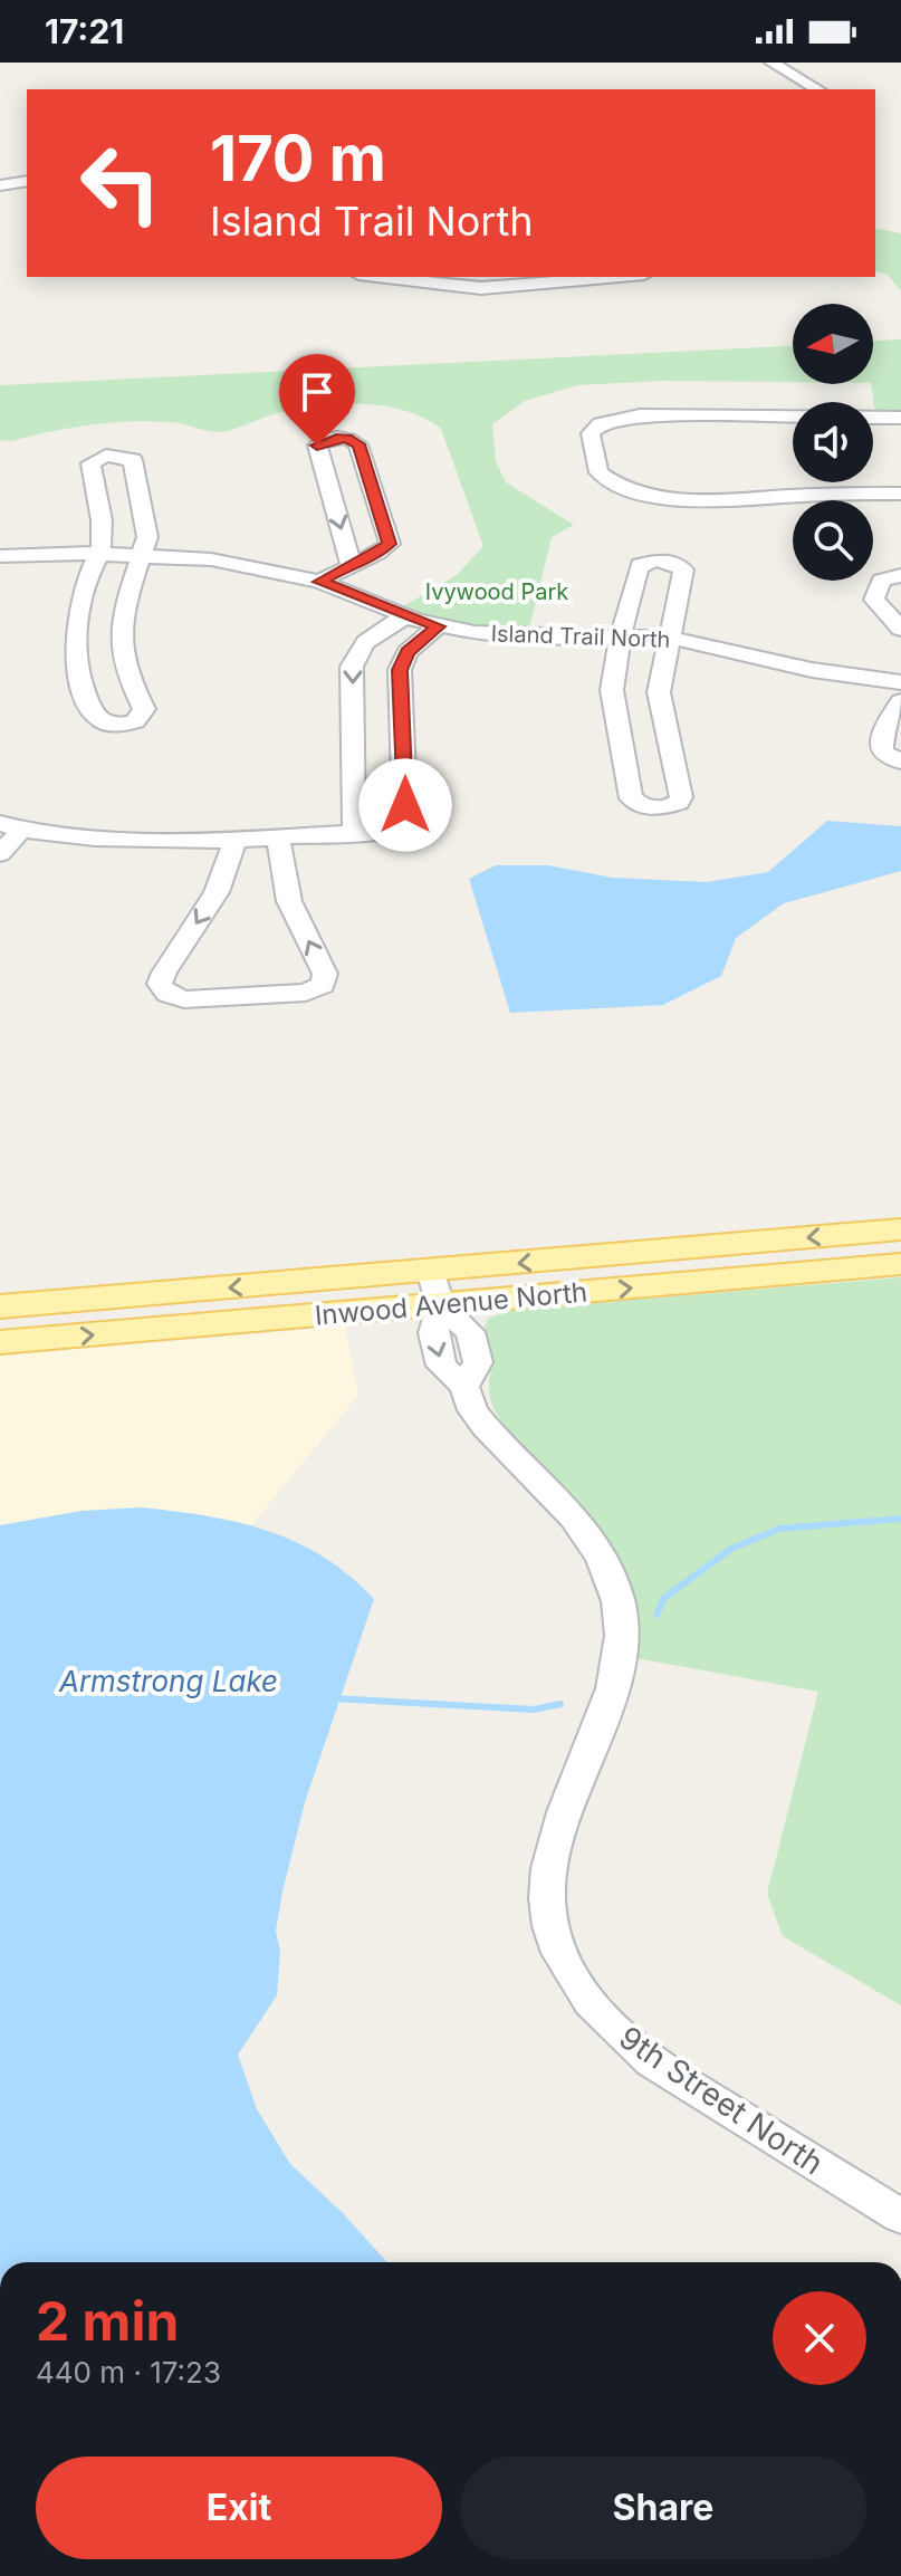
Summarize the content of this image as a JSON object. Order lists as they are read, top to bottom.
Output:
{
  "streets": {
    "main road": ["Inwood Avenue North"],
    "street": ["Island Trail North", "9th Street North"]
  },
  "crossings": [
    ["Inwood Avenue North", "9th Street North"]
  ],
  "water": ["Armstrong Lake"],
  "parks": ["Ivywood Park"],
  "north": "left",
  "page": {
    "status": "17:21",
    "turn": ["170 m", "Island Trail North"],
    "heading": ["2 min", "440 m · 17:23"],
    "buttons": ["Exit", "Share"]
  }
}
